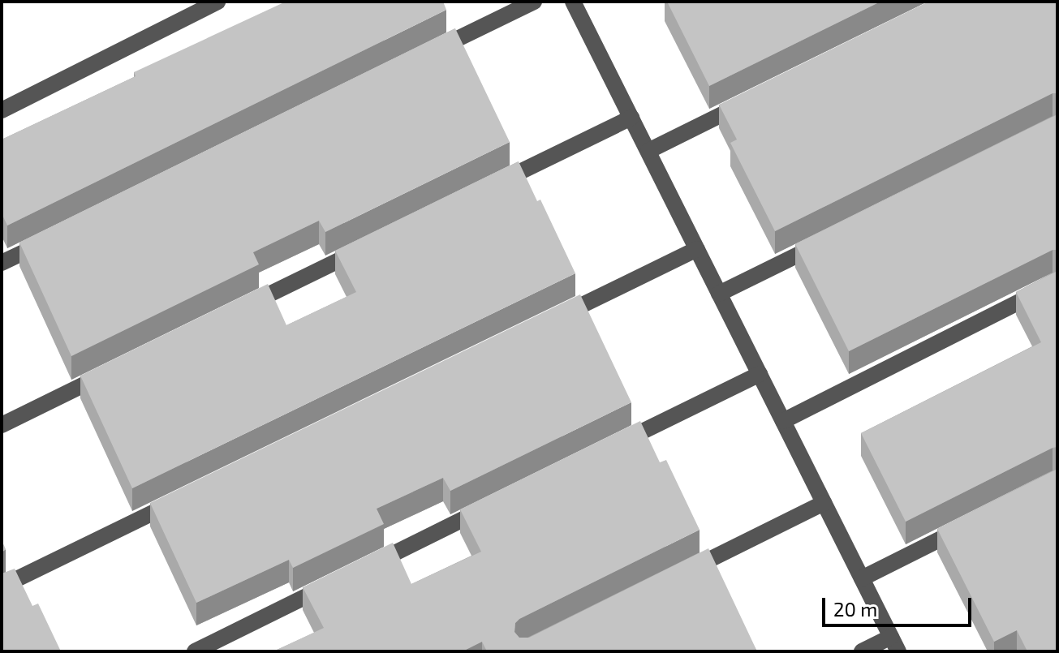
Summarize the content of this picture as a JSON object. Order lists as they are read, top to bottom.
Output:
{
  "scale_bar": "20 m"
}
